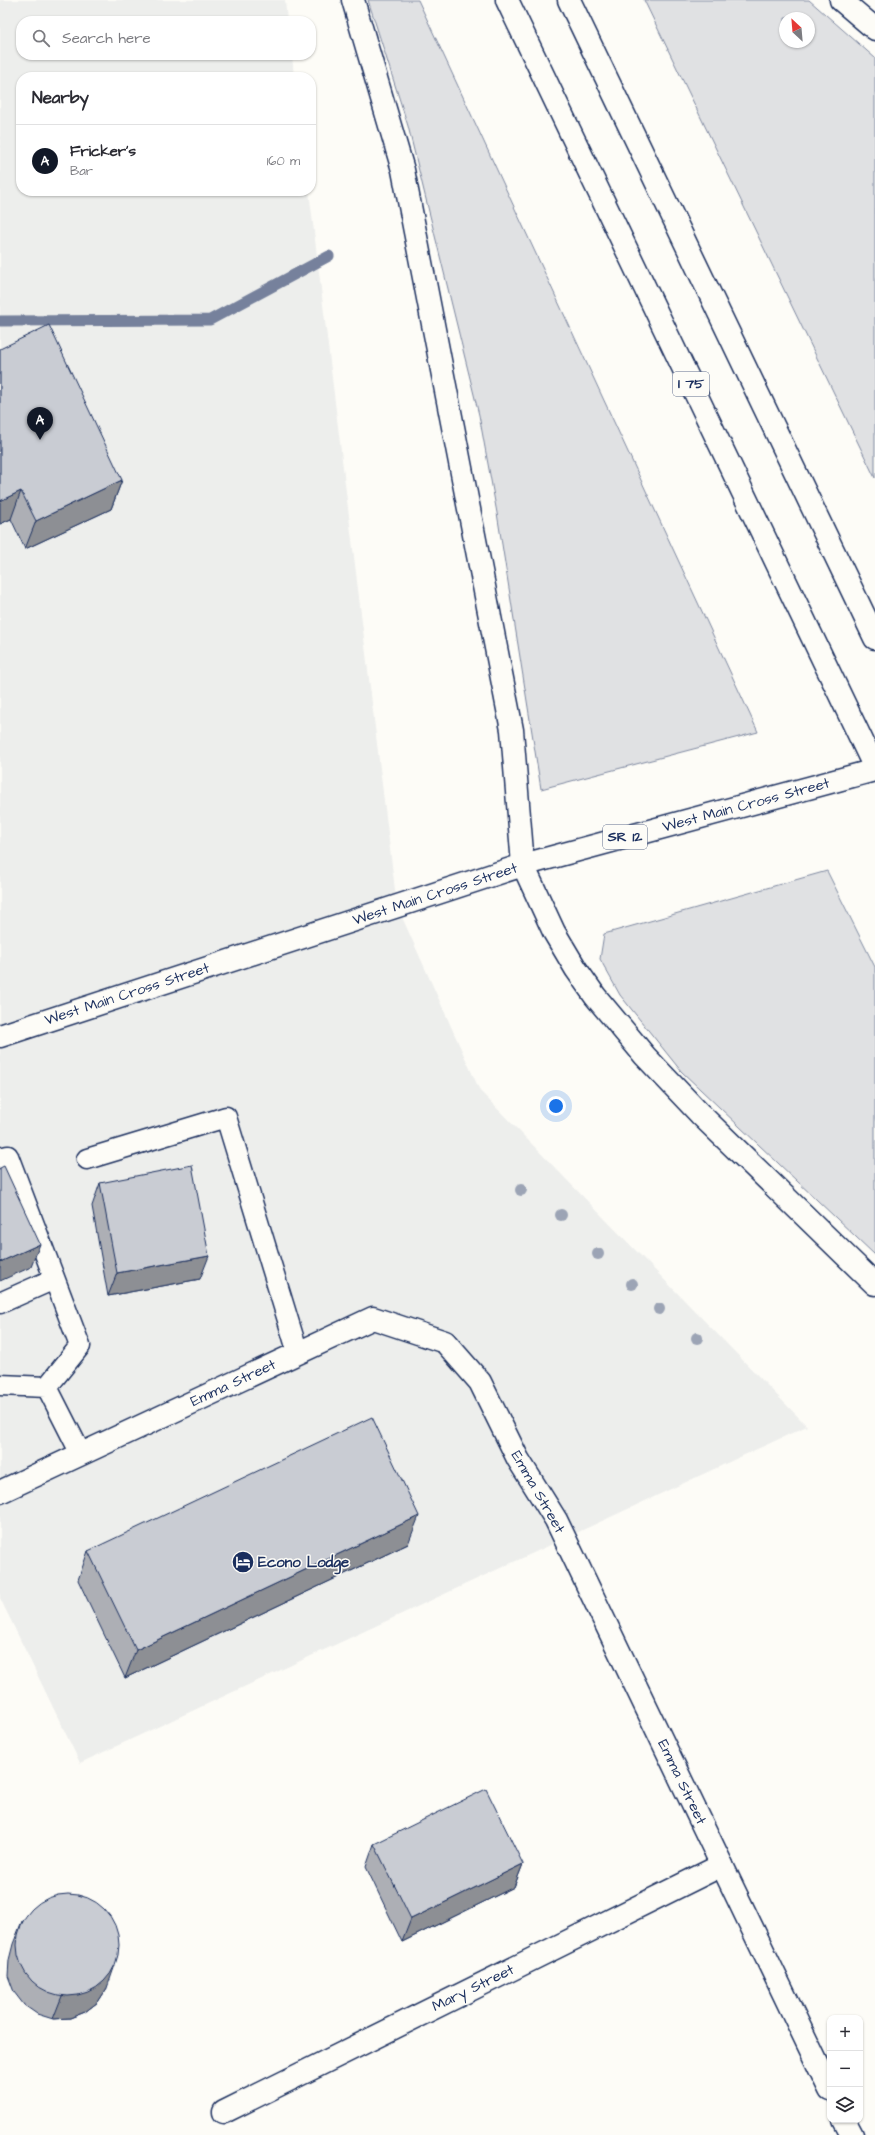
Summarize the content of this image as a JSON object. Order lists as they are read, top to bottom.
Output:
{
  "streets": {
    "main road": [
      "I 75",
      "West Main Cross Street",
      "SR 12",
      "Emma Street",
      "Mary Street"
    ]
  },
  "crossings": [
    ["I 75", "West Main Cross Street"],
    ["Emma Street", "Mary Street"]
  ],
  "places": {
    "hotel": ["Econo Lodge"]
  },
  "north": "top left",
  "page": {
    "search": "Search here",
    "heading": "Nearby",
    "list": [
      {
        "mark": "A",
        "name": "Fricker's",
        "note": "Bar",
        "value": "160 m"
      }
    ],
    "pins": "A",
    "map_buttons": ["+", "−"]
  }
}
